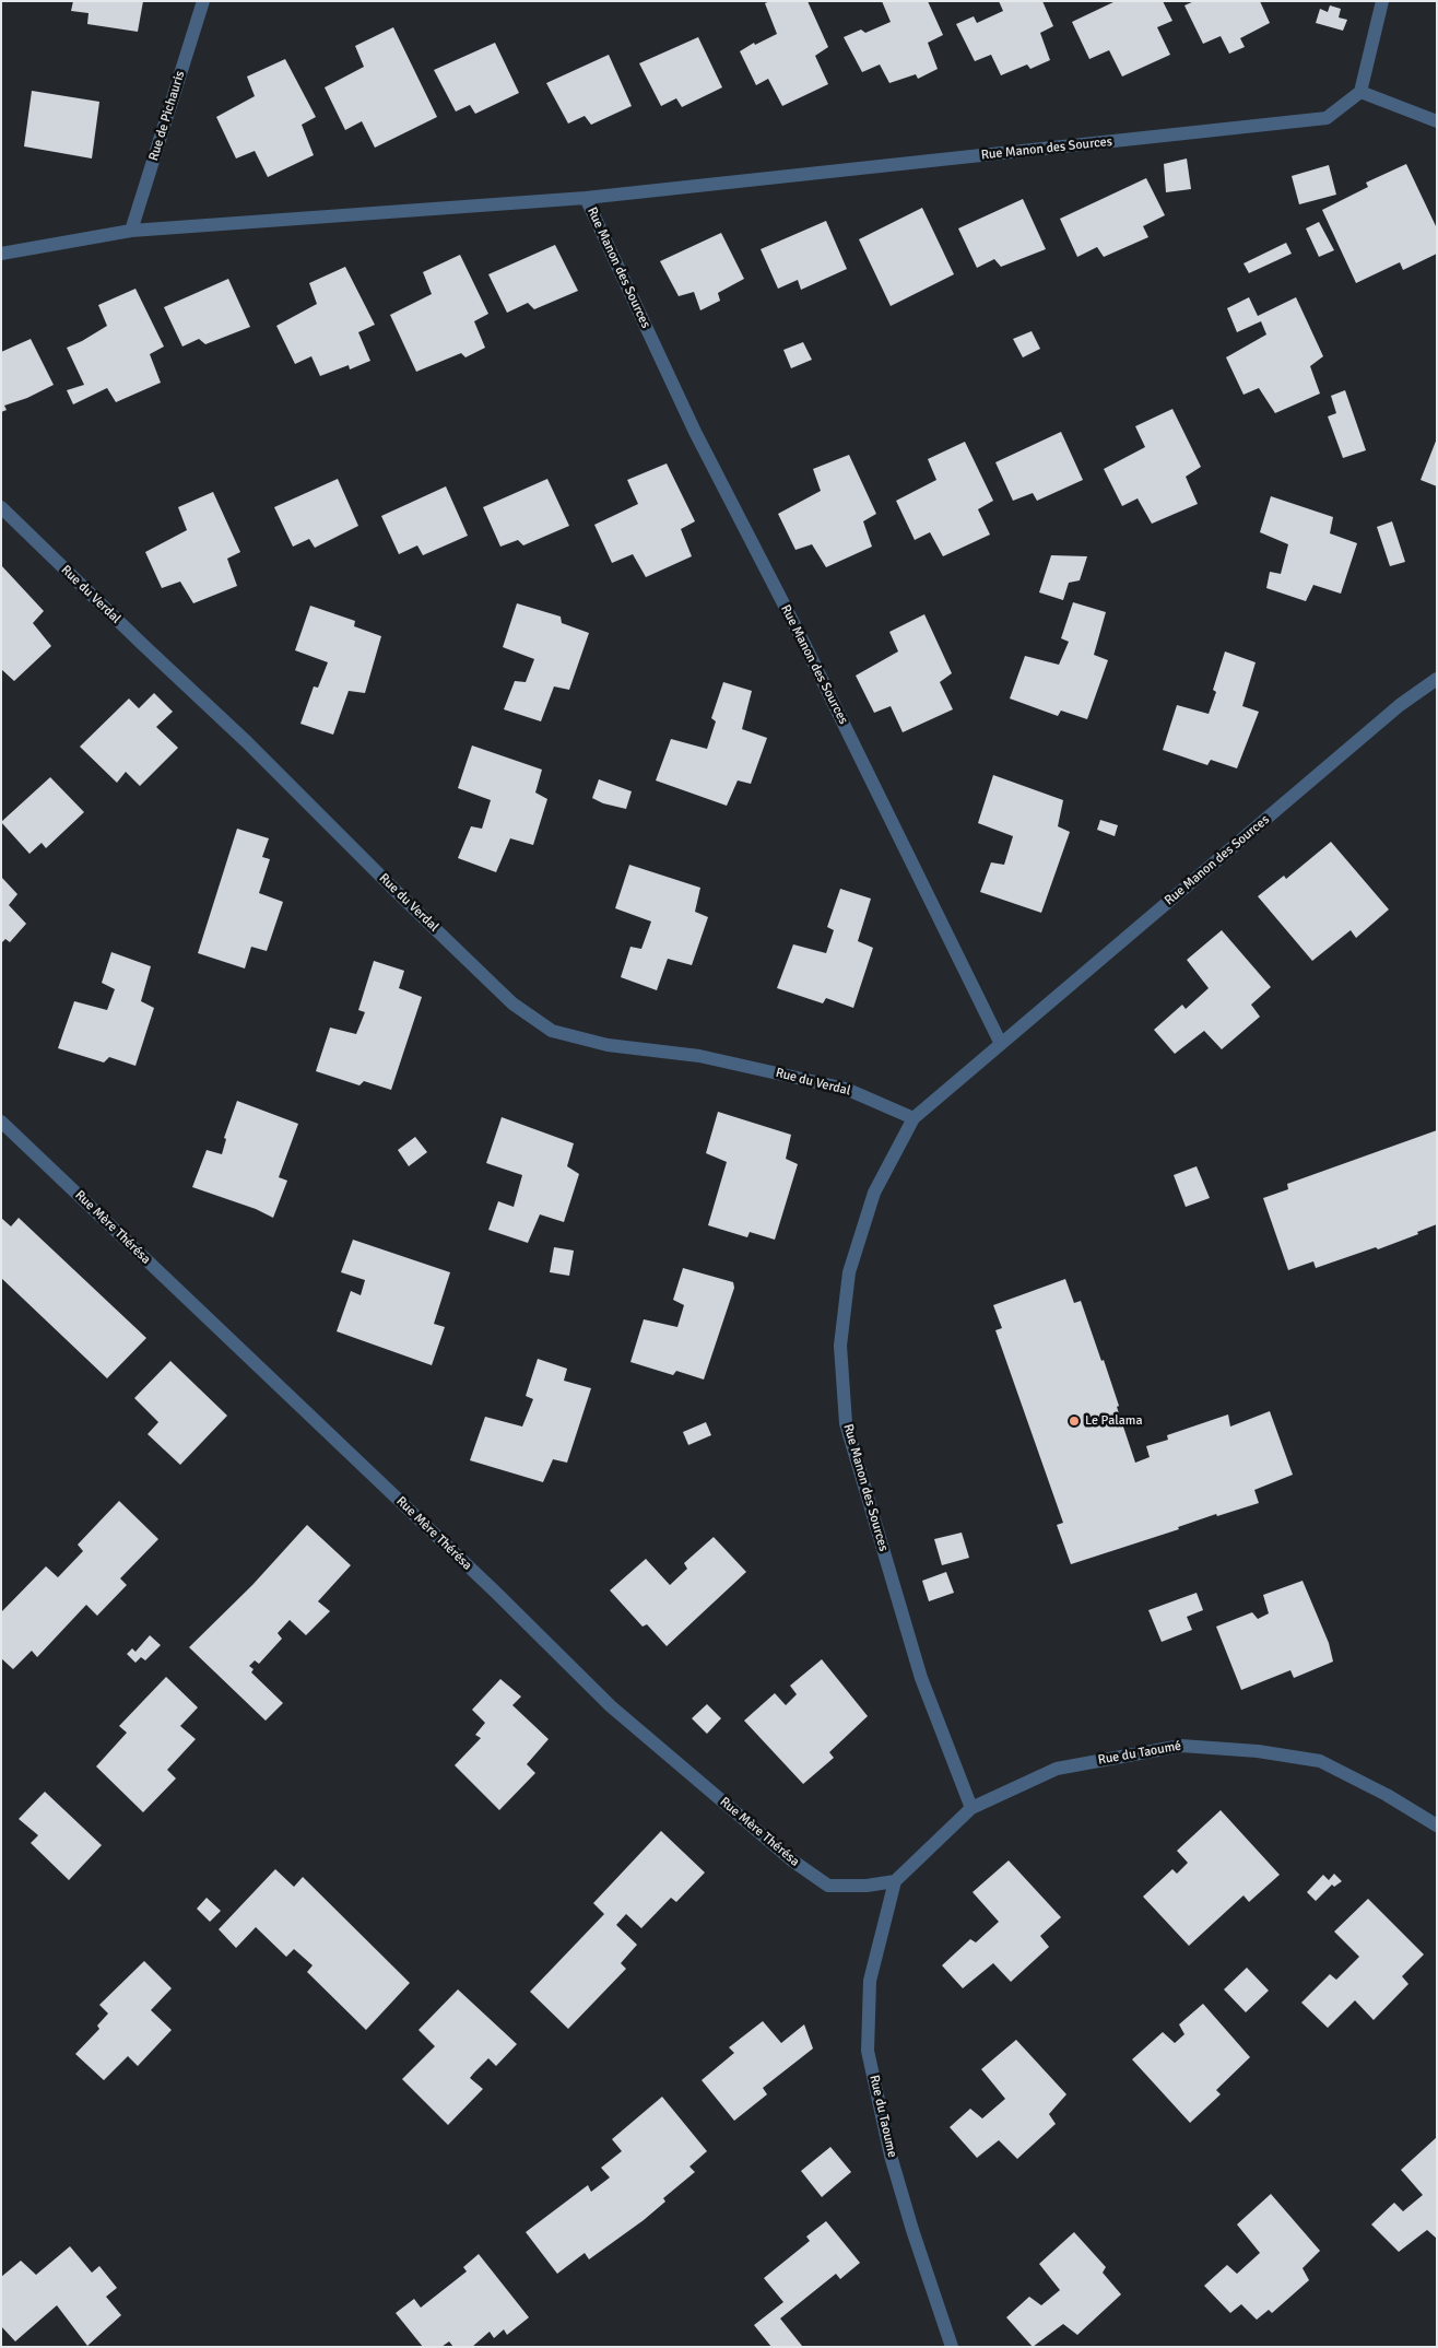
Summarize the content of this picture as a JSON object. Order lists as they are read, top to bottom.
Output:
{
  "streets": {
    "street": [
      "Rue de Pichauris",
      "Rue Manon des Sources",
      "Rue du Verdal",
      "Rue Mère Thérésa",
      "Rue du Taoumé",
      "Rue du Taoume"
    ]
  },
  "crossings": [
    ["Rue Manon des Sources", "Rue du Verdal"],
    ["Rue Manon des Sources", "Rue du Taoumé"],
    ["Rue Mère Thérésa", "Rue du Taoumé"],
    ["Rue Mère Thérésa", "Rue du Taoume"],
    ["Rue du Taoumé", "Rue du Taoume"]
  ],
  "places": ["Le Palama"]
}
